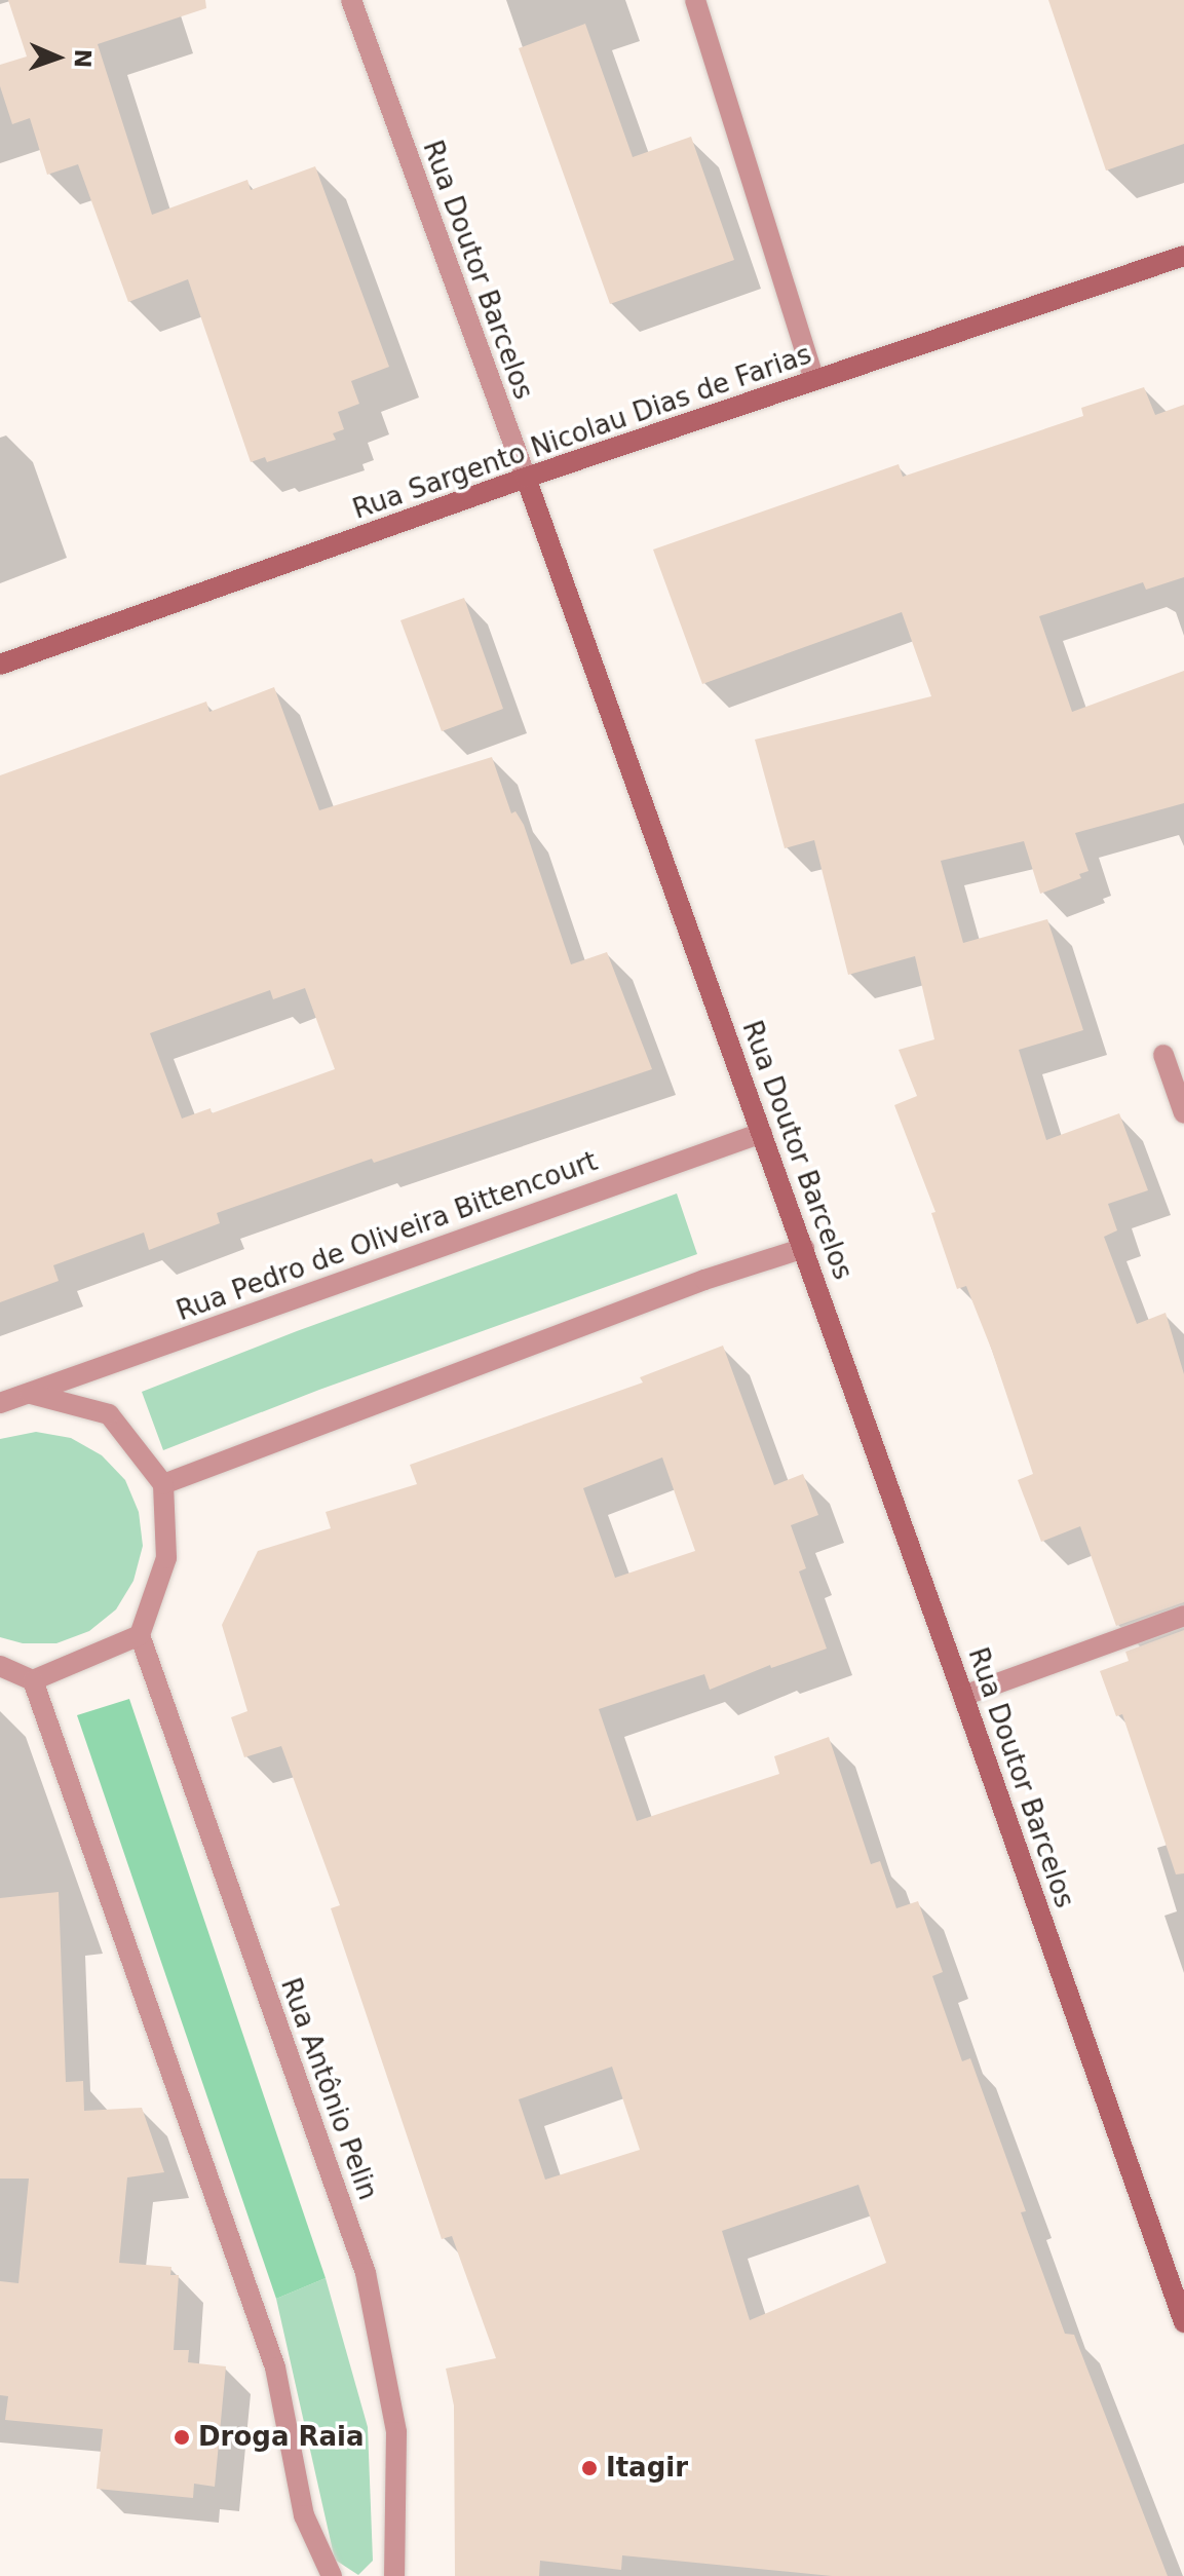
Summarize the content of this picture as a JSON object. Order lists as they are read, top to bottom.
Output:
{
  "streets": {
    "street": [
      "Rua Doutor Barcelos",
      "Rua Sargento Nicolau Dias de Farias",
      "Rua Pedro de Oliveira Bittencourt",
      "Rua Antônio Pelin"
    ]
  },
  "crossings": [
    ["Rua Doutor Barcelos", "Rua Sargento Nicolau Dias de Farias"],
    ["Rua Doutor Barcelos", "Rua Pedro de Oliveira Bittencourt"]
  ],
  "places": ["Droga Raia", "Itagir"],
  "north": "right"
}
